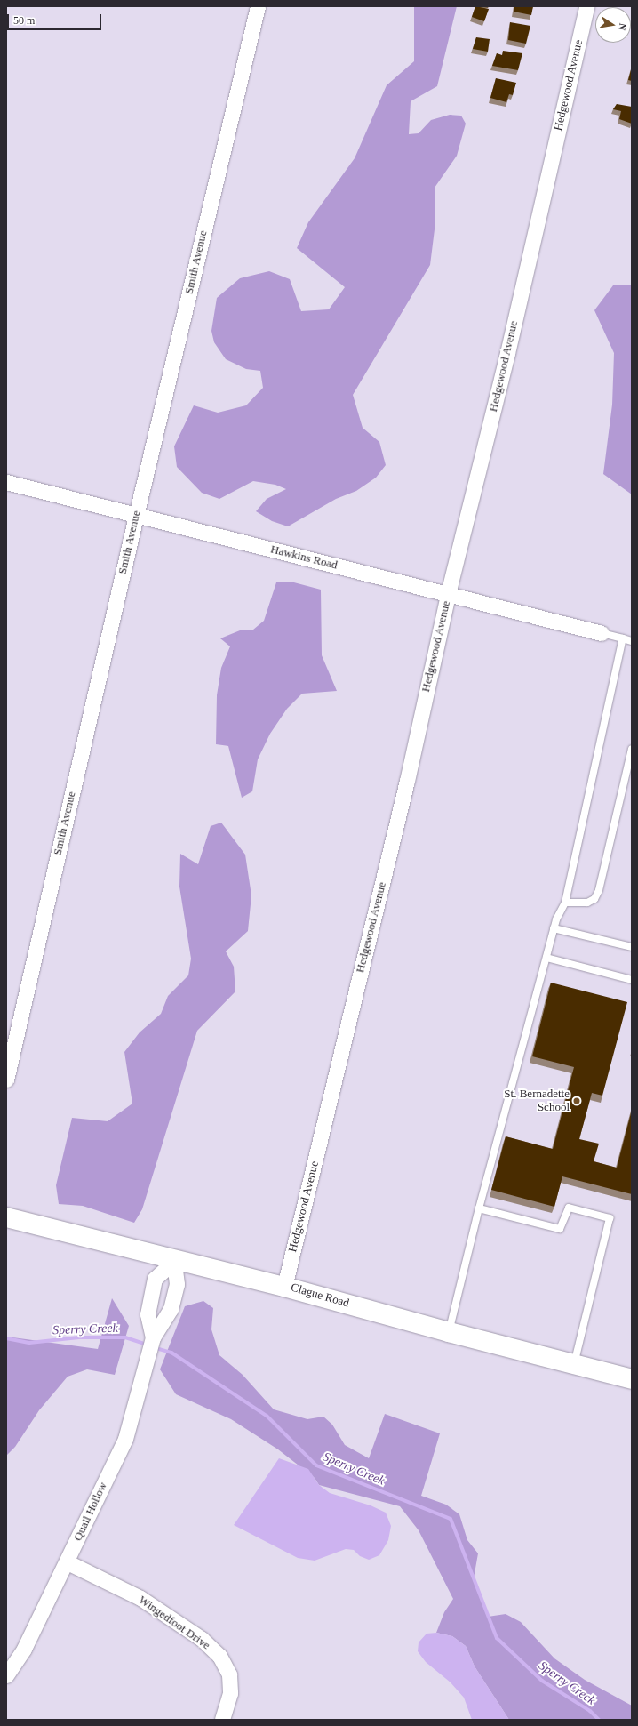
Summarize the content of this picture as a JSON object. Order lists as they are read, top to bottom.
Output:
{
  "streets": {
    "main road": ["Clague Road"],
    "street": [
      "Hedgewood Avenue",
      "Smith Avenue",
      "Hawkins Road",
      "Quail Hollow",
      "Wingedfoot Drive"
    ]
  },
  "crossings": [
    ["Hedgewood Avenue", "Hawkins Road"],
    ["Hedgewood Avenue", "Clague Road"],
    ["Smith Avenue", "Hawkins Road"],
    ["Clague Road", "Quail Hollow"],
    ["Quail Hollow", "Wingedfoot Drive"]
  ],
  "water": ["Sperry Creek"],
  "places": ["St. Bernadette School"],
  "scale_bar": "50 m",
  "north": "right"
}
